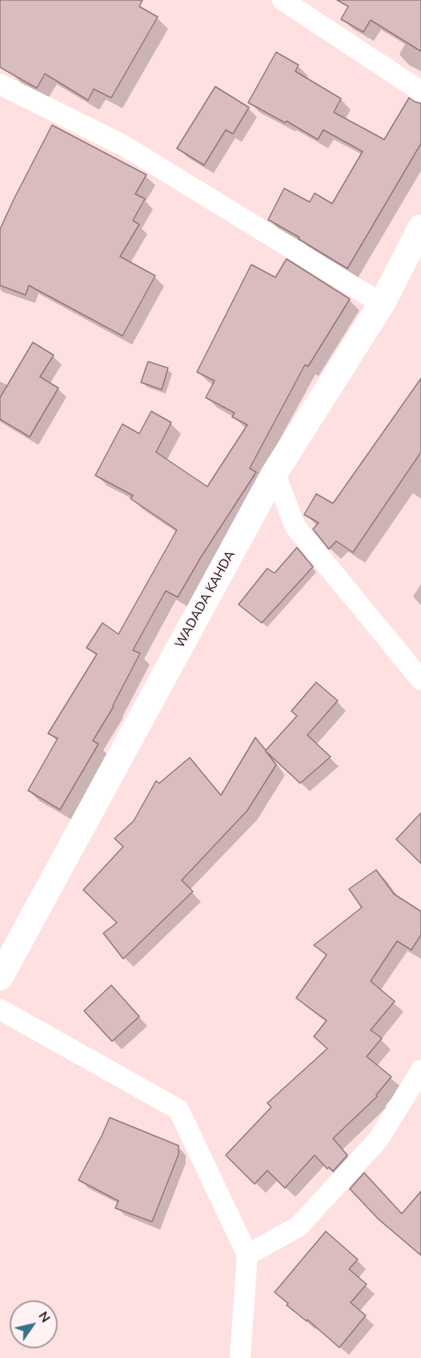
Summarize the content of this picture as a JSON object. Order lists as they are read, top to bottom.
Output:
{
  "streets": {
    "main road": ["WADADA KAHDA"]
  },
  "north": "top right"
}
